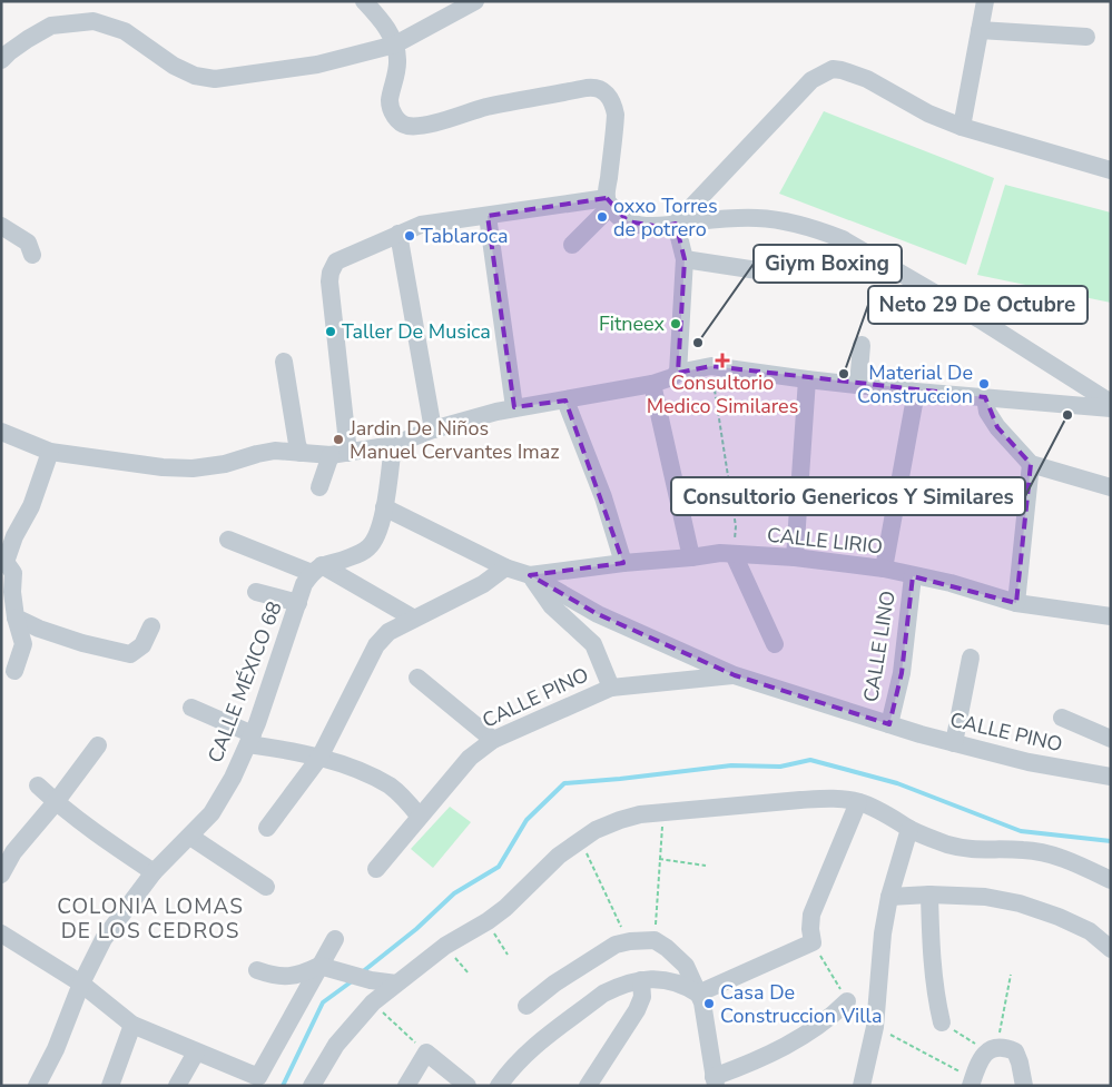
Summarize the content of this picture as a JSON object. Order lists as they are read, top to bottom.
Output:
{
  "streets": {
    "street": [
      "CALLE LIRIO",
      "CALLE LINO",
      "CALLE MÉXICO 68",
      "CALLE PINO"
    ]
  },
  "crossings": [
    ["CALLE LIRIO", "CALLE LINO"],
    ["CALLE LIRIO", "CALLE PINO"],
    ["CALLE LINO", "CALLE PINO"]
  ],
  "districts": ["COLONIA LOMAS DE LOS CEDROS"],
  "places": {
    "other": [
      "oxxo Torres de potrero",
      "Tablaroca",
      "Fitneex",
      "Taller De Musica",
      "Giym Boxing",
      "Neto 29 De Octubre",
      "Material De Construccion",
      "Consultorio Genericos Y Similares",
      "Jardin De Niños Manuel Cervantes Imaz",
      "Casa De Construccion Villa"
    ],
    "health": ["Consultorio Medico Similares"]
  }
}
